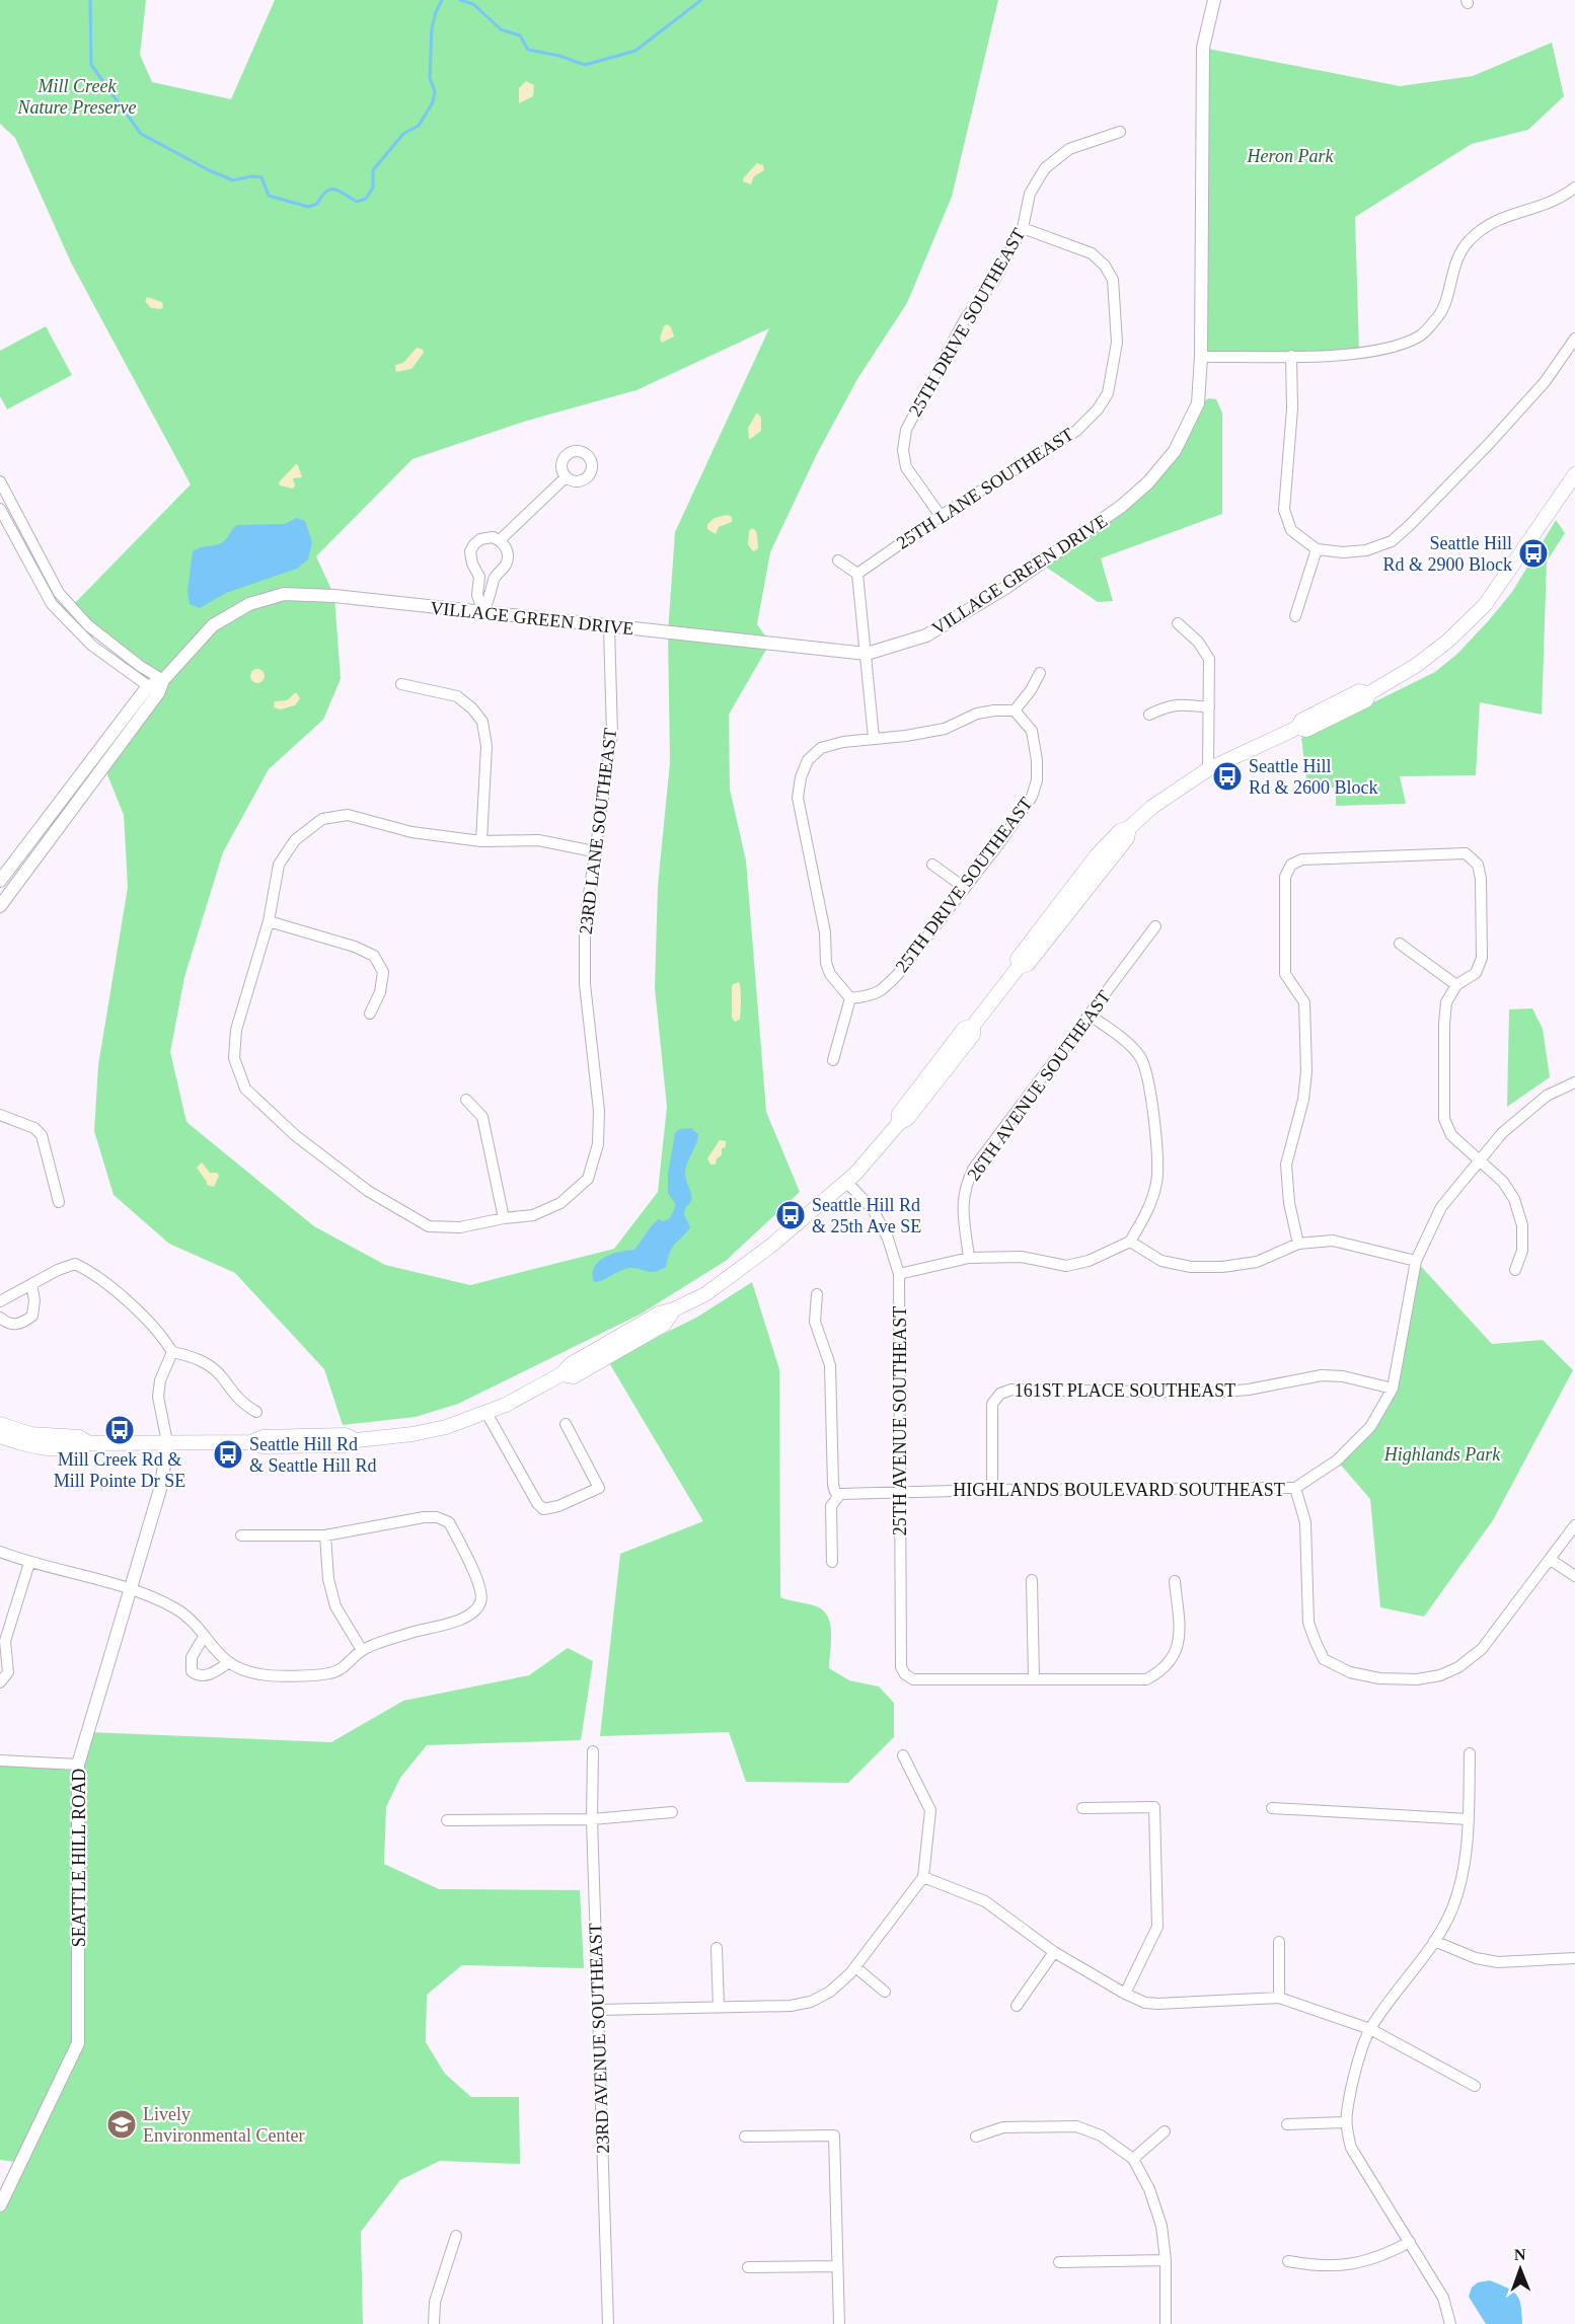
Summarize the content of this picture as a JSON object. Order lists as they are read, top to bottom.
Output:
{
  "streets": {
    "street": [
      "25TH DRIVE SOUTHEAST",
      "25TH LANE SOUTHEAST",
      "VILLAGE GREEN DRIVE",
      "23RD LANE SOUTHEAST",
      "26TH AVENUE SOUTHEAST",
      "161ST PLACE SOUTHEAST",
      "25TH AVENUE SOUTHEAST",
      "HIGHLANDS BOULEVARD SOUTHEAST",
      "SEATTLE HILL ROAD",
      "23RD AVENUE SOUTHEAST"
    ]
  },
  "crossings": [
    ["25TH DRIVE SOUTHEAST", "25TH LANE SOUTHEAST"],
    ["VILLAGE GREEN DRIVE", "23RD LANE SOUTHEAST"],
    ["161ST PLACE SOUTHEAST", "HIGHLANDS BOULEVARD SOUTHEAST"],
    ["25TH AVENUE SOUTHEAST", "HIGHLANDS BOULEVARD SOUTHEAST"]
  ],
  "parks": ["Mill Creek Nature Preserve", "Heron Park", "Highlands Park"],
  "places": {
    "bus stop": [
      "Seattle Hill Rd & 2900 Block",
      "Seattle Hill Rd & 2600 Block",
      "Seattle Hill Rd & 25th Ave SE",
      "Mill Creek Rd & Mill Pointe Dr SE",
      "Seattle Hill Rd & Seattle Hill Rd"
    ],
    "school or university": ["Lively Environmental Center"]
  },
  "north": "top"
}
